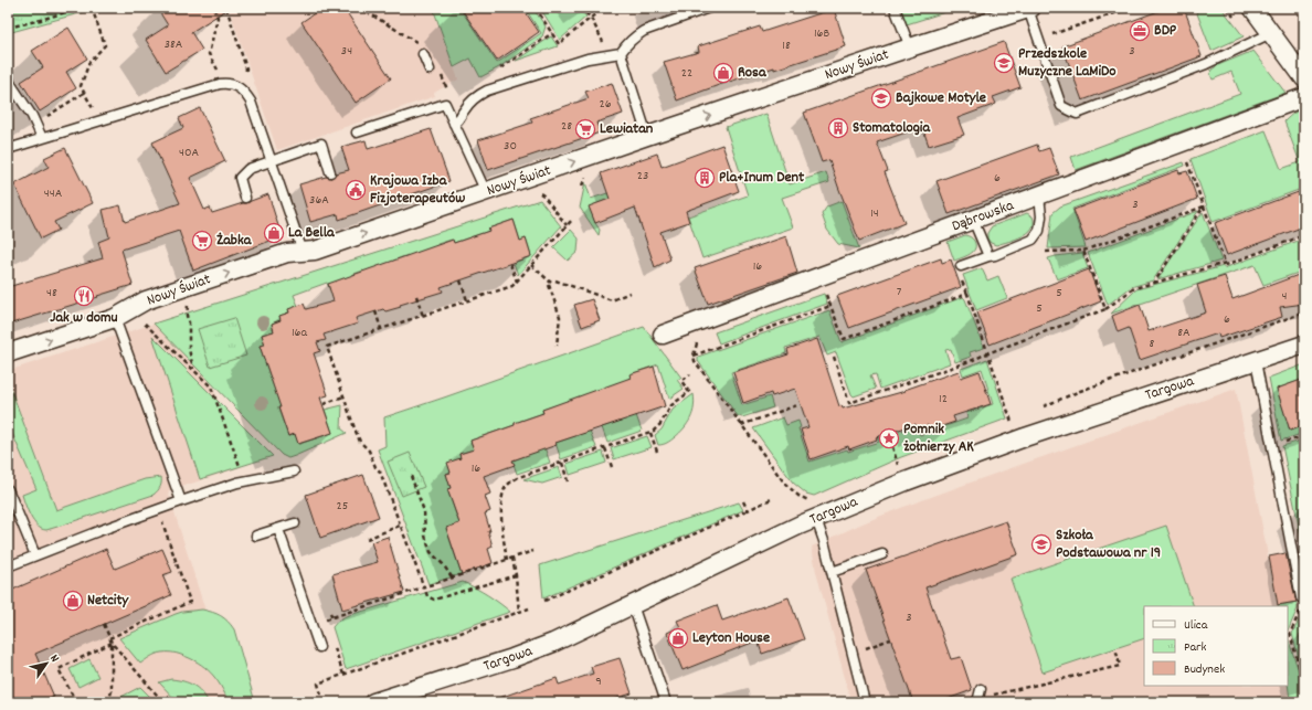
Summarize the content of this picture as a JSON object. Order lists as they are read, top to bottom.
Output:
{
  "streets": {
    "street": ["Nowy Świat", "Dąbrowska", "Targowa"]
  },
  "one_way": ["Nowy Świat"],
  "places": {
    "office": ["BDP"],
    "school or university": ["Przedszkole Muzyczne LaMiDo", "Bajkowe Motyle", "Szkoła Podstawowa nr 19"],
    "shop": [
      "Rosa",
      "La Bella",
      "Netcity",
      "Leyton House"
    ],
    "building": ["Stomatologia", "Pla+Inum Dent"],
    "supermarket": ["Lewiatan", "Żabka"],
    "public building": ["Krajowa Izba Fizjoterapeutów"],
    "restaurant": ["Jak w domu"],
    "place": ["Pomnik żołnierzy AK"]
  },
  "house_numbers": [
    "16B",
    "38A",
    "18",
    "34",
    "3",
    "22",
    "26",
    "28",
    "30",
    "40A",
    "23",
    "6",
    "44A",
    "36A",
    "3",
    "14",
    "16",
    "7",
    "48",
    "5",
    "4",
    "5",
    "6",
    "16a",
    "8A",
    "8",
    "12",
    "16",
    "25",
    "3",
    "9"
  ],
  "legend": ["Ulica", "Park", "Budynek"],
  "north": "top right"
}
